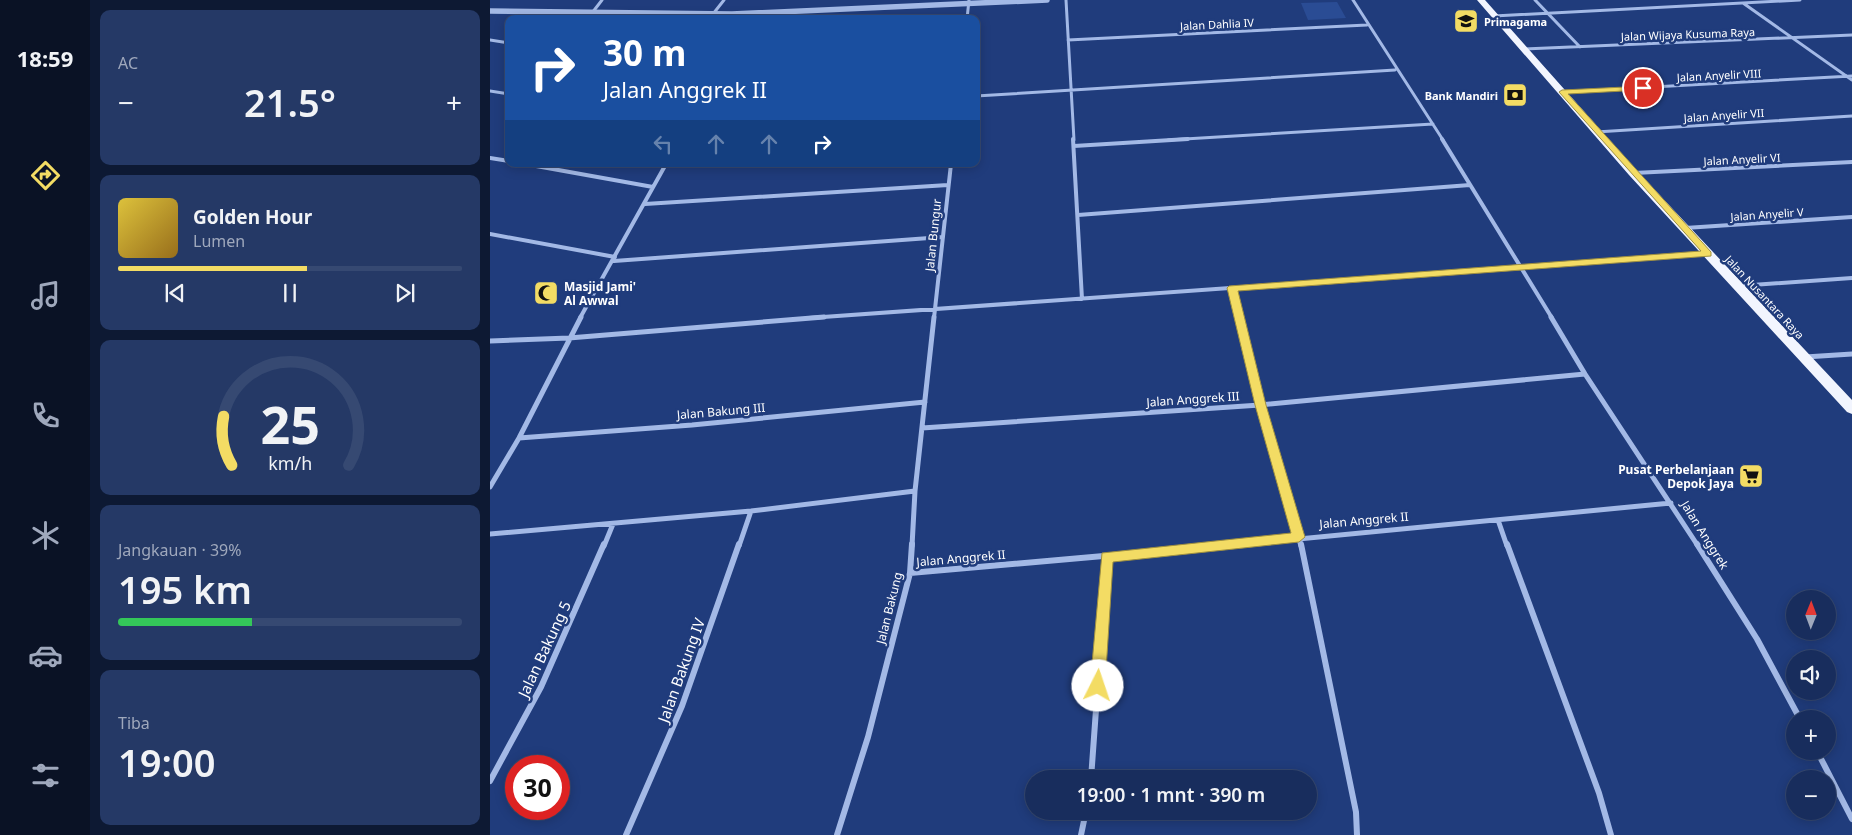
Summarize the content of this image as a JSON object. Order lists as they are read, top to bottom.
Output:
{
  "streets": {
    "highway": ["Jalan Nusantara Raya"],
    "street": [
      "Jalan Dahlia IV",
      "Jalan Wijaya Kusuma Raya",
      "Jalan Anyelir VIII",
      "Jalan Anyelir VII",
      "Jalan Anyelir VI",
      "Jalan Anyelir V",
      "Jalan Bungur",
      "Jalan Anggrek III",
      "Jalan Bakung III",
      "Jalan Anggrek II",
      "Jalan Anggrek",
      "Jalan Bakung",
      "Jalan Bakung 5",
      "Jalan Bakung IV"
    ]
  },
  "crossings": [
    ["Jalan Dahlia IV", "Jalan Anggrek"],
    ["Jalan Wijaya Kusuma Raya", "Jalan Nusantara Raya"],
    ["Jalan Anyelir VIII", "Jalan Nusantara Raya"],
    ["Jalan Anyelir VII", "Jalan Nusantara Raya"],
    ["Jalan Anyelir VI", "Jalan Nusantara Raya"],
    ["Jalan Anyelir V", "Jalan Nusantara Raya"],
    ["Jalan Bungur", "Jalan Bakung"],
    ["Jalan Anggrek III", "Jalan Anggrek"],
    ["Jalan Anggrek III", "Jalan Bakung"],
    ["Jalan Bakung III", "Jalan Bakung"],
    ["Jalan Anggrek II", "Jalan Anggrek"],
    ["Jalan Anggrek II", "Jalan Bakung"]
  ],
  "places": {
    "school or university": ["Primagama"],
    "bank": ["Bank Mandiri"],
    "mosque": ["Masjid Jami' Al Awwal"],
    "supermarket": ["Pusat Perbelanjaan Depok Jaya"]
  },
  "north": "top",
  "page": {
    "tabs": "18:59",
    "tile": [
      "AC",
      ["Jangkauan · 39%", "195 km"],
      ["Tiba", "19:00"]
    ],
    "turn": ["30 m", "Jalan Anggrek II"],
    "heat": ["−", "21.5°", "+"],
    "song": ["Golden Hour", "Lumen"],
    "map_buttons": ["+", "−"],
    "limit": "30",
    "trip": "19:00 · 1 mnt · 390 m",
    "gauge": ["25", "km/h"]
  }
}
